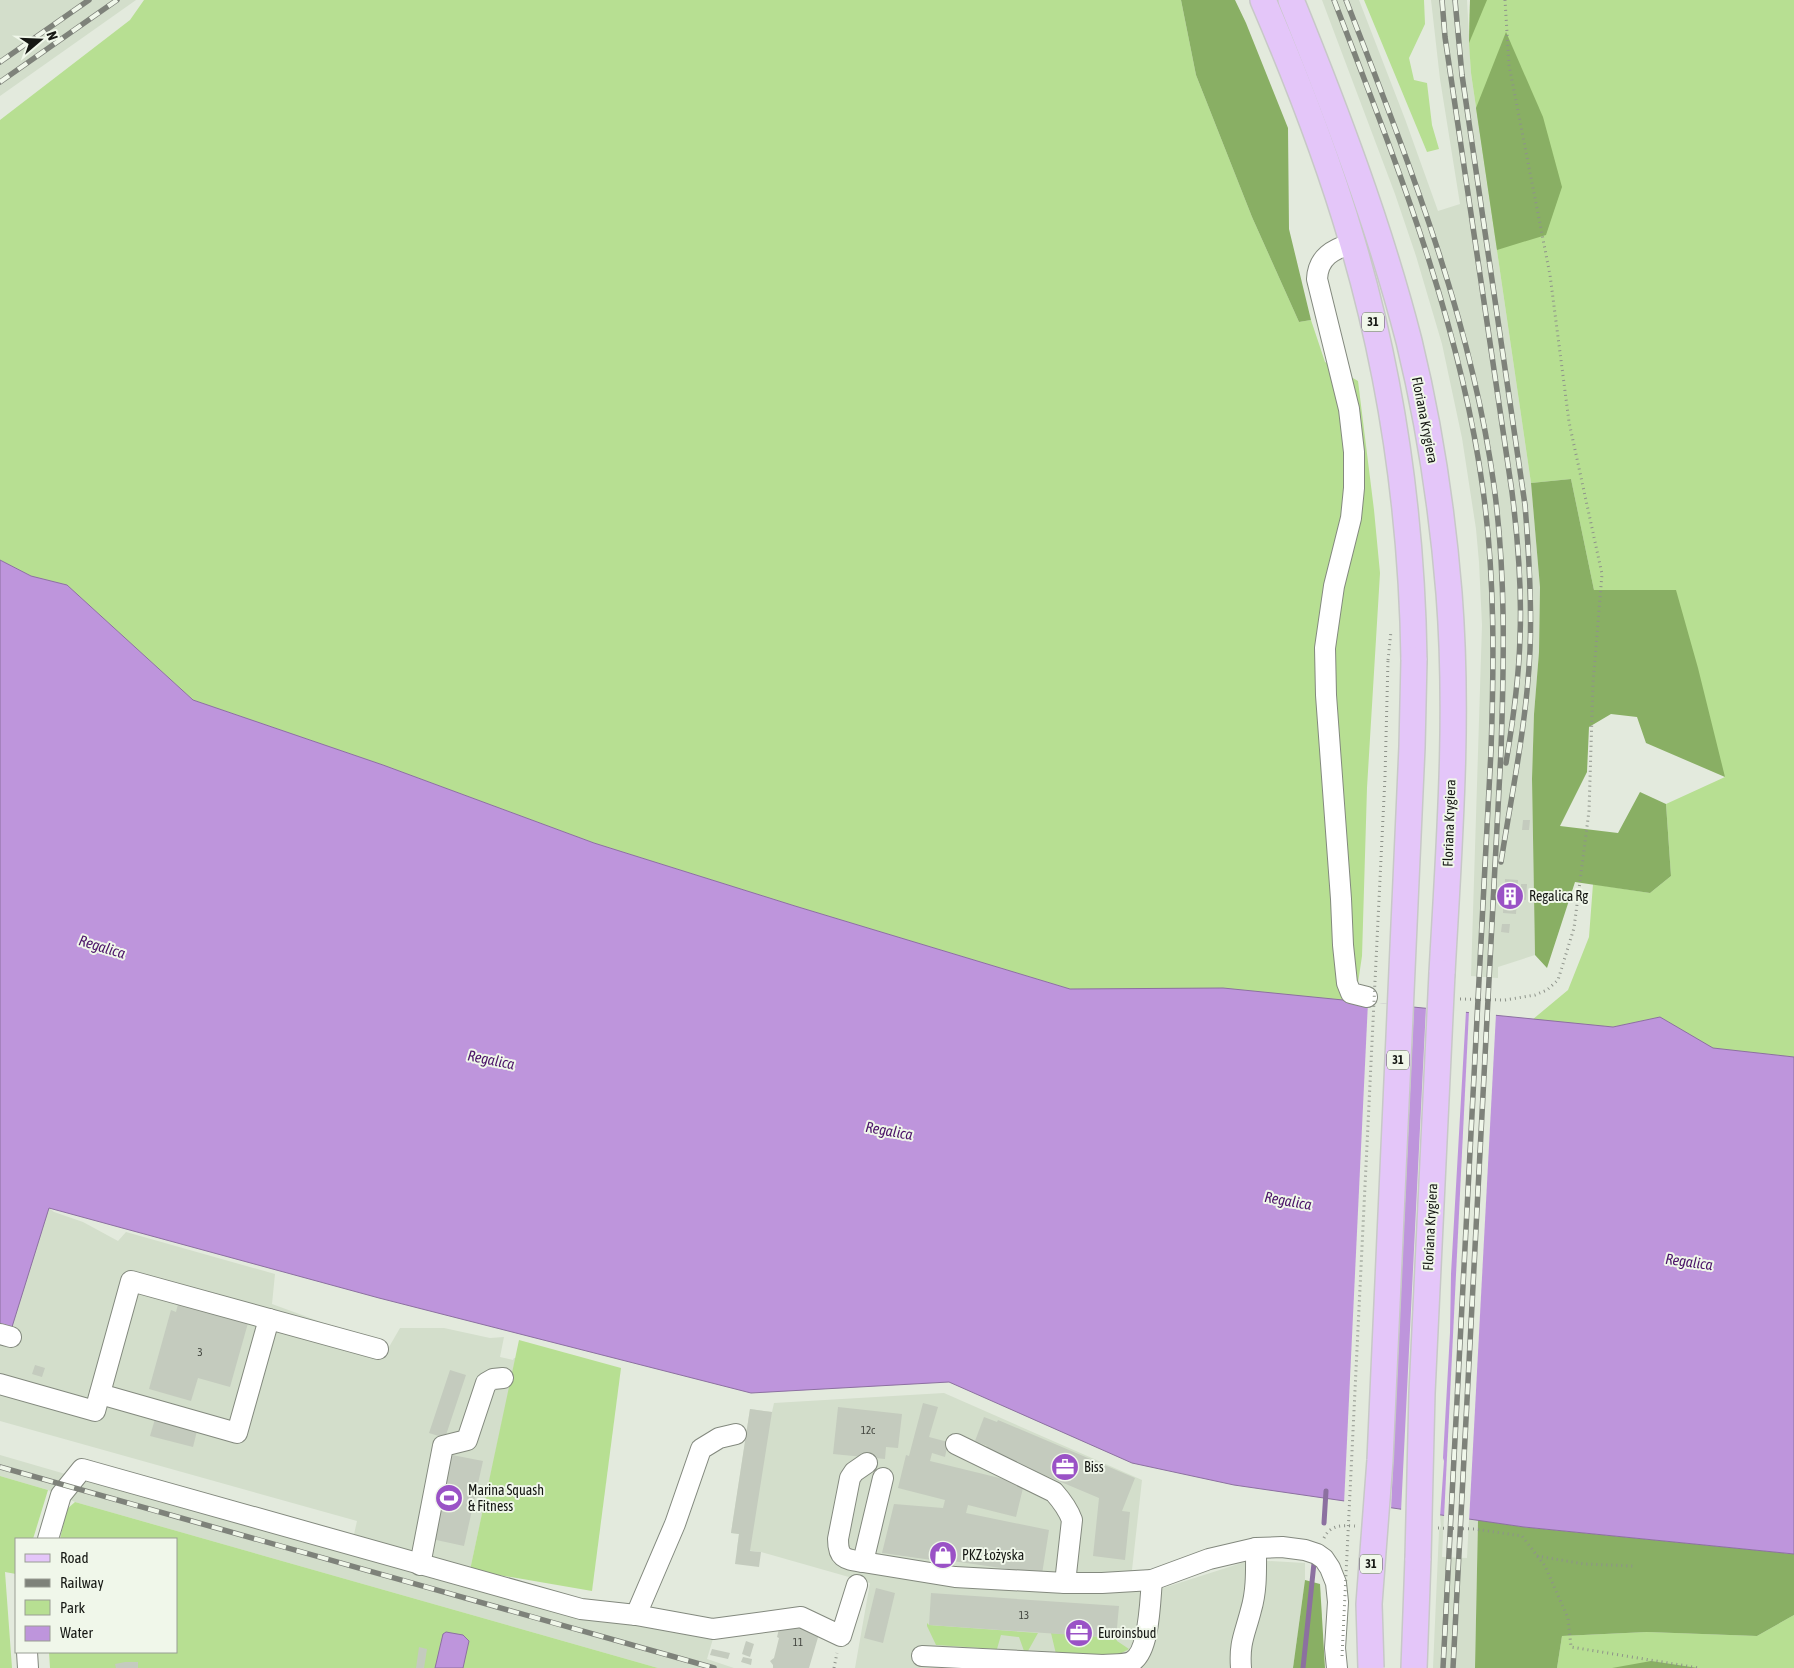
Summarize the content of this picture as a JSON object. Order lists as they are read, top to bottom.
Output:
{
  "streets": {
    "main road": ["31", "Floriana Krygiera"]
  },
  "water": ["Regalica"],
  "places": {
    "building": ["Regalica Rg"],
    "office": ["Biss", "Euroinsbud"],
    "sports": ["Marina Squash & Fitness"],
    "shop": ["PKZ Łożyska"]
  },
  "house_numbers": [
    "3",
    "12c",
    "13",
    "11"
  ],
  "legend": [
    "Road",
    "Railway",
    "Park",
    "Water"
  ],
  "north": "right"
}
